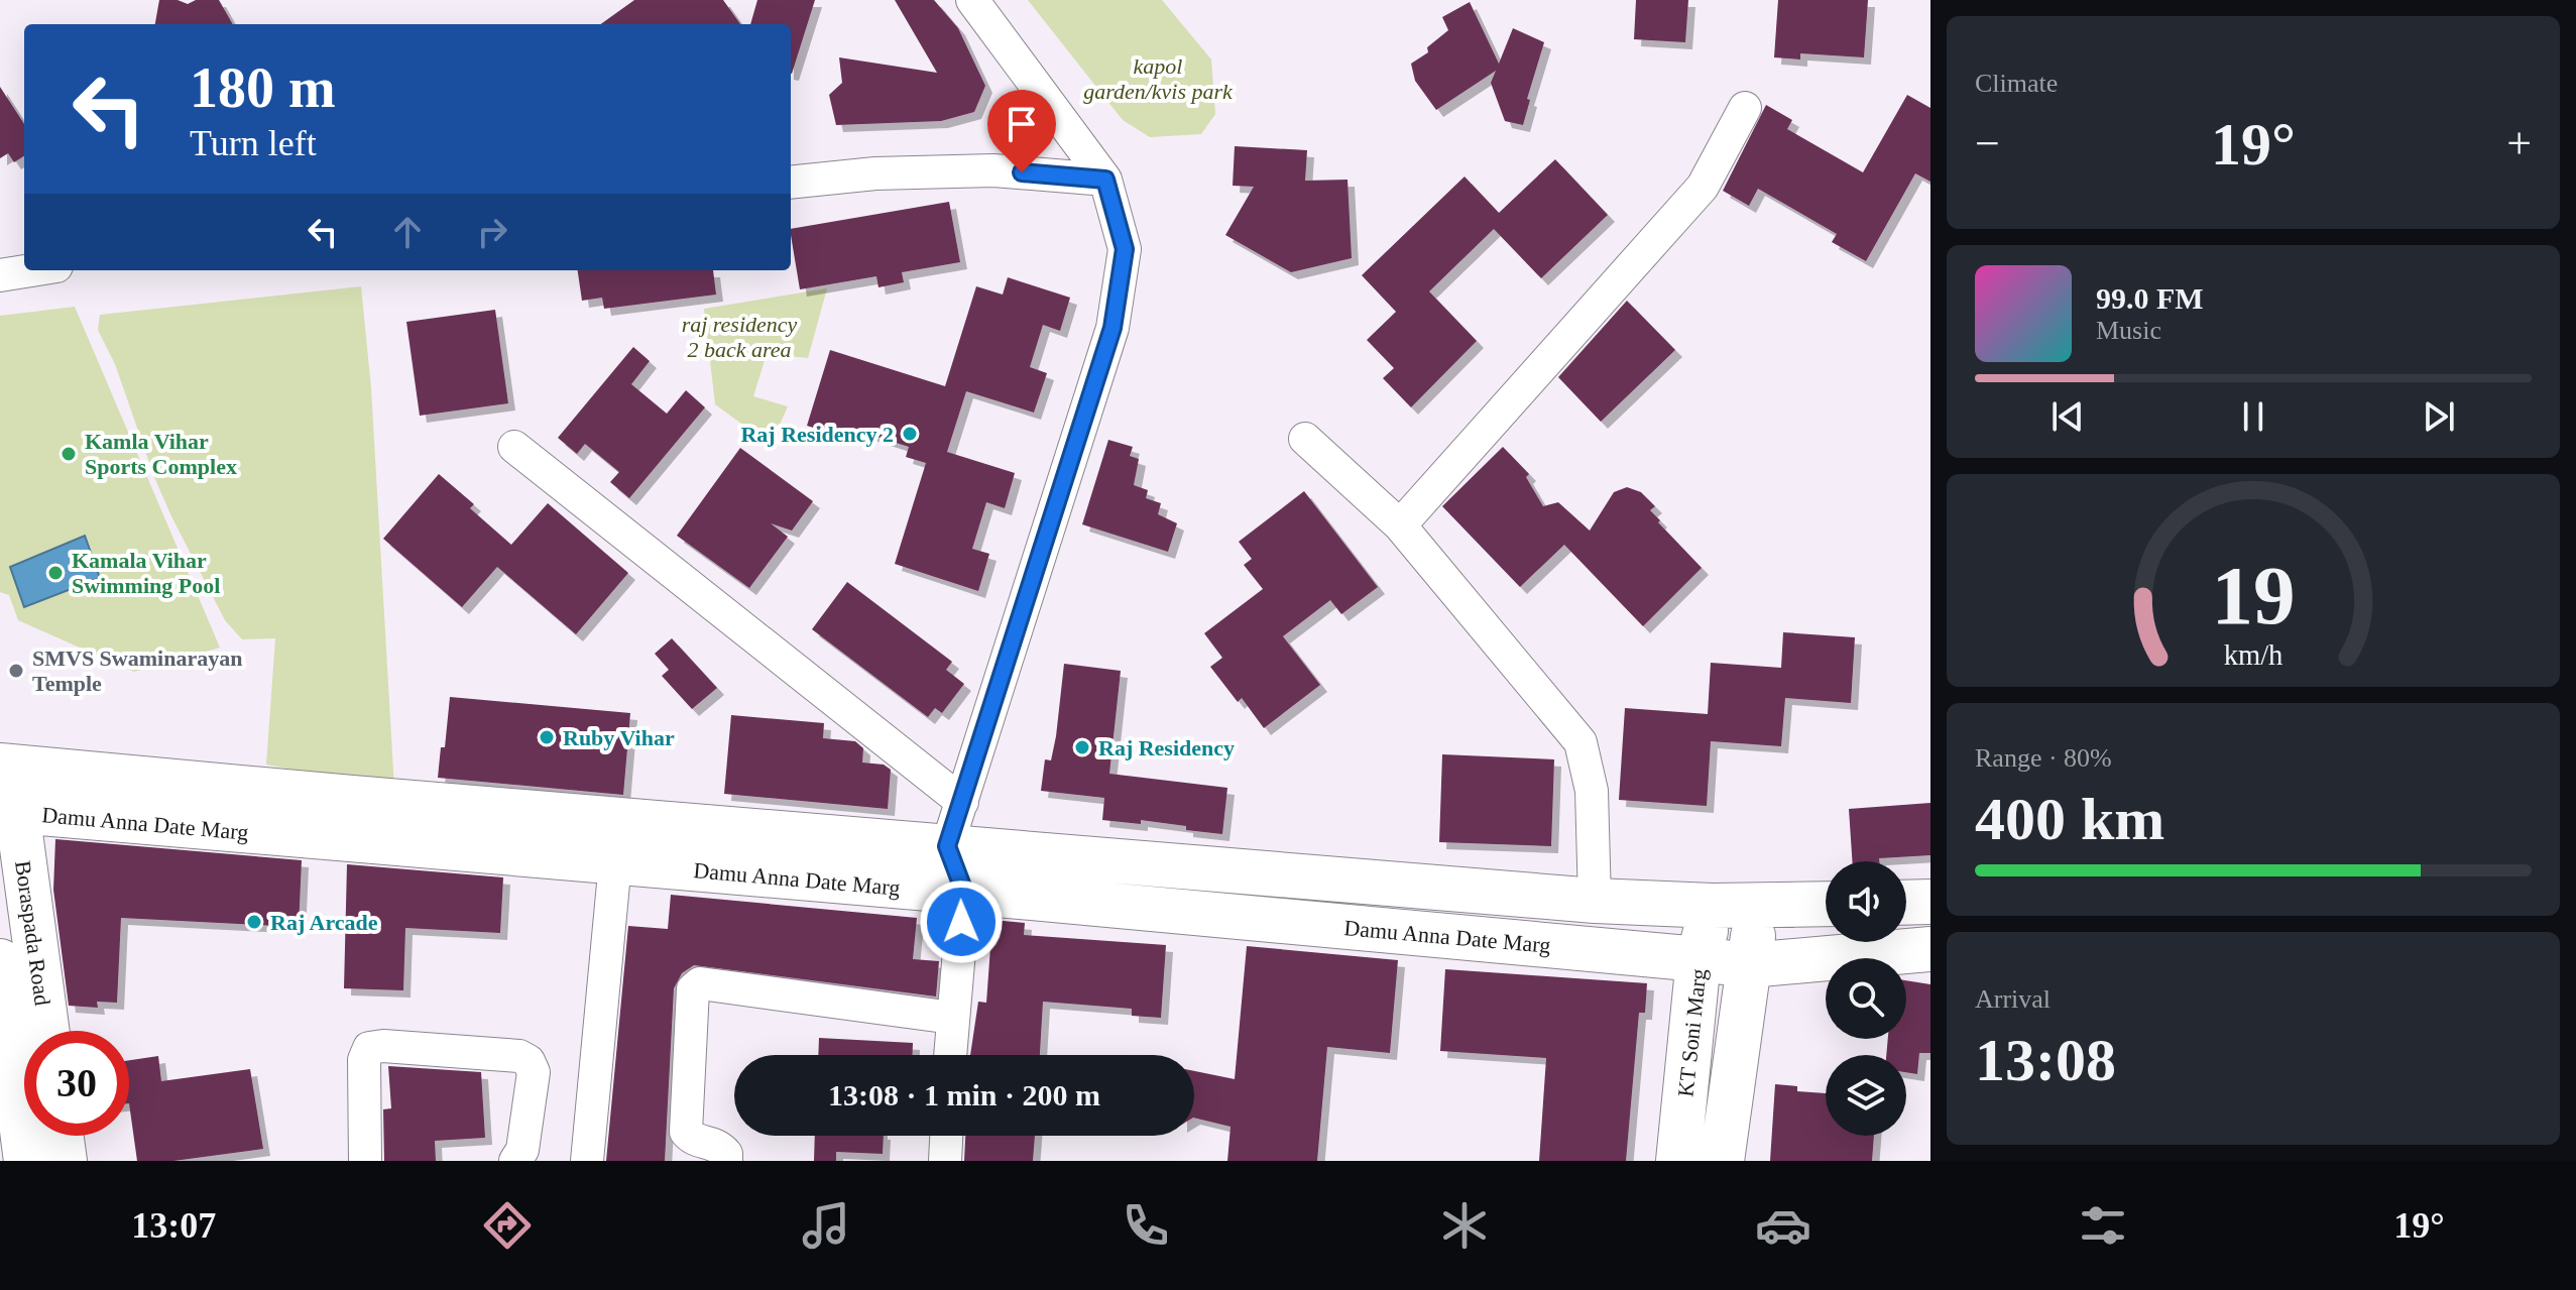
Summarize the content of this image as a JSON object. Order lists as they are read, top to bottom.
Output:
{
  "streets": {
    "street": ["Damu Anna Date Marg", "Boraspada Road", "KT Soni Marg"]
  },
  "crossings": [
    ["Damu Anna Date Marg", "Boraspada Road"],
    ["Damu Anna Date Marg", "KT Soni Marg"]
  ],
  "parks": ["kapol garden/kvis park", "raj residency 2 back area"],
  "places": [
    "Raj Residency 2",
    "Kamla Vihar Sports Complex",
    "Kamala Vihar Swimming Pool",
    "SMVS Swaminarayan Temple",
    "Ruby Vihar",
    "Raj Residency",
    "Raj Arcade"
  ],
  "page": {
    "tile": [
      "Climate",
      ["Range · 80%", "400 km"],
      ["Arrival", "13:08"]
    ],
    "turn": ["180 m", "Turn left"],
    "heat": ["−", "19°", "+"],
    "song": ["99.0 FM", "Music"],
    "limit": "30",
    "trip": "13:08 · 1 min · 200 m",
    "tabs": ["13:07", "19°"],
    "gauge": ["19", "km/h"]
  }
}
